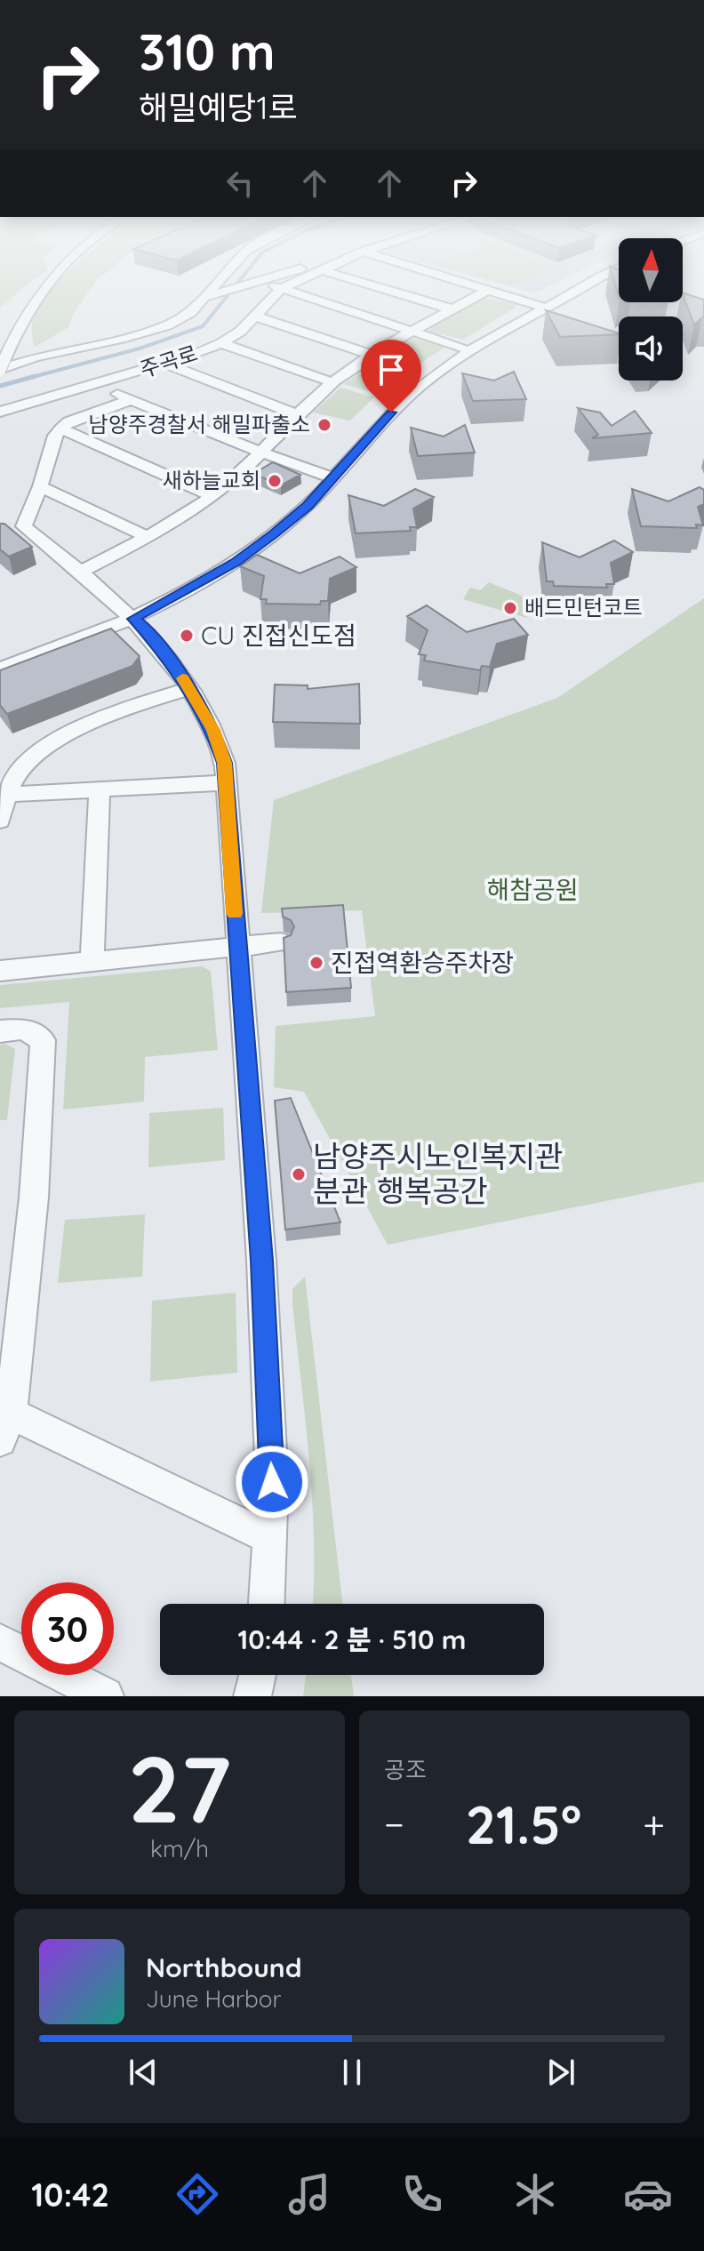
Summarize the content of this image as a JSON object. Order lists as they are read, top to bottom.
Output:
{
  "streets": {
    "street": ["주곡로"]
  },
  "parks": ["해참공원"],
  "places": [
    "남양주경찰서 해밀파출소",
    "새하늘교회",
    "배드민턴코트",
    "CU 진접신도점",
    "진접역환승주차장",
    "남양주시노인복지관 분관 행복공간"
  ],
  "north": "top",
  "page": {
    "turn": ["310 m", "해밀예당1로"],
    "limit": "30",
    "trip": "10:44 · 2 분 · 510 m",
    "tile": [
      ["27", "km/h"],
      "공조"
    ],
    "heat": ["−", "21.5°", "+"],
    "song": ["Northbound", "June Harbor"],
    "tabs": "10:42"
  }
}
